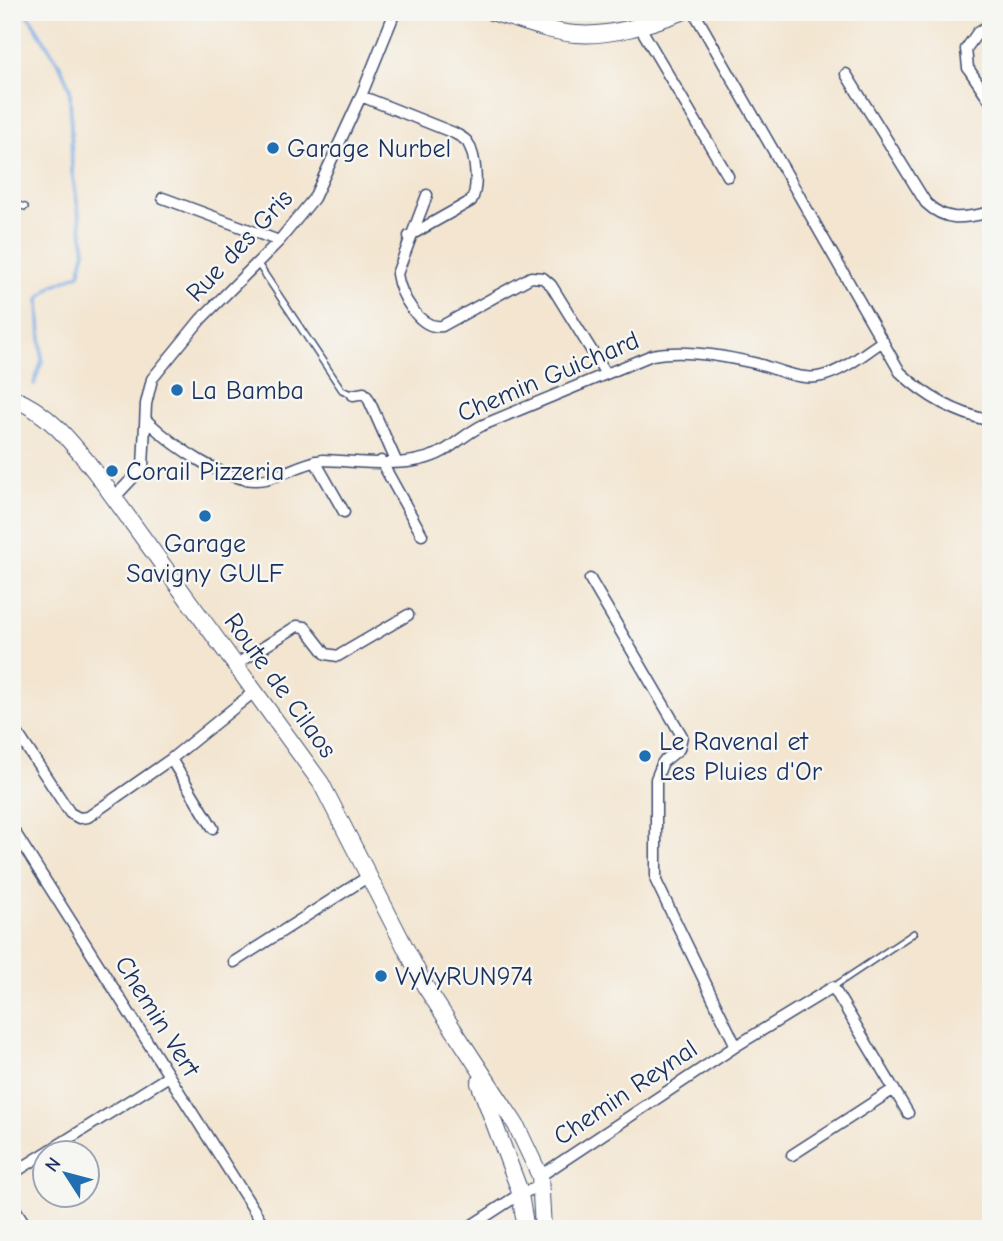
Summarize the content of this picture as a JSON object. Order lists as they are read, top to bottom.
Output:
{
  "streets": {
    "main road": ["Route de Cilaos"],
    "street": [
      "Rue des Gris",
      "Chemin Guichard",
      "Chemin Vert",
      "Chemin Reynal"
    ]
  },
  "crossings": [
    ["Rue des Gris", "Chemin Guichard"],
    ["Rue des Gris", "Route de Cilaos"],
    ["Route de Cilaos", "Chemin Reynal"]
  ],
  "places": [
    "Garage Nurbel",
    "La Bamba",
    "Corail Pizzeria",
    "Garage Savigny GULF",
    "Le Ravenal et Les Pluies d'Or",
    "VyVyRUN974"
  ],
  "north": "top left"
}
